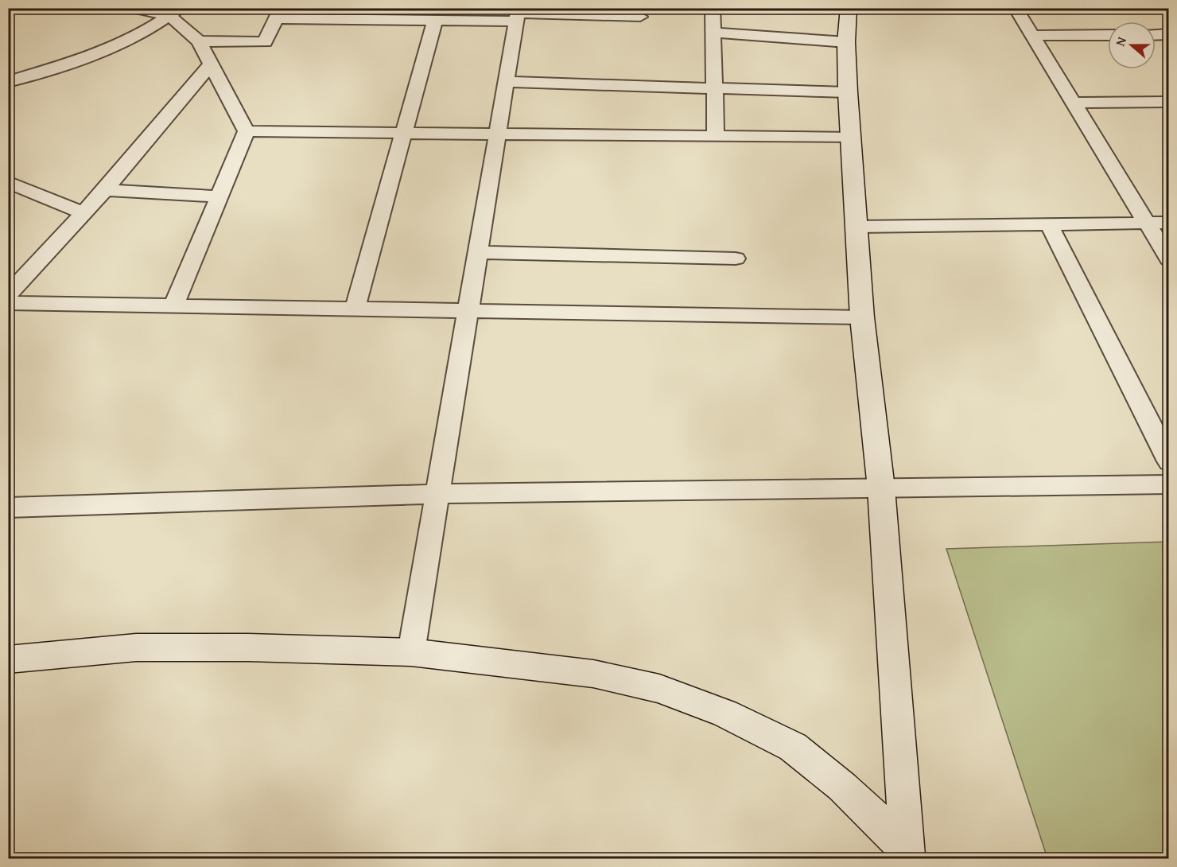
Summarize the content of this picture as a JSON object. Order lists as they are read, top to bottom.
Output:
{
  "north": "left"
}
